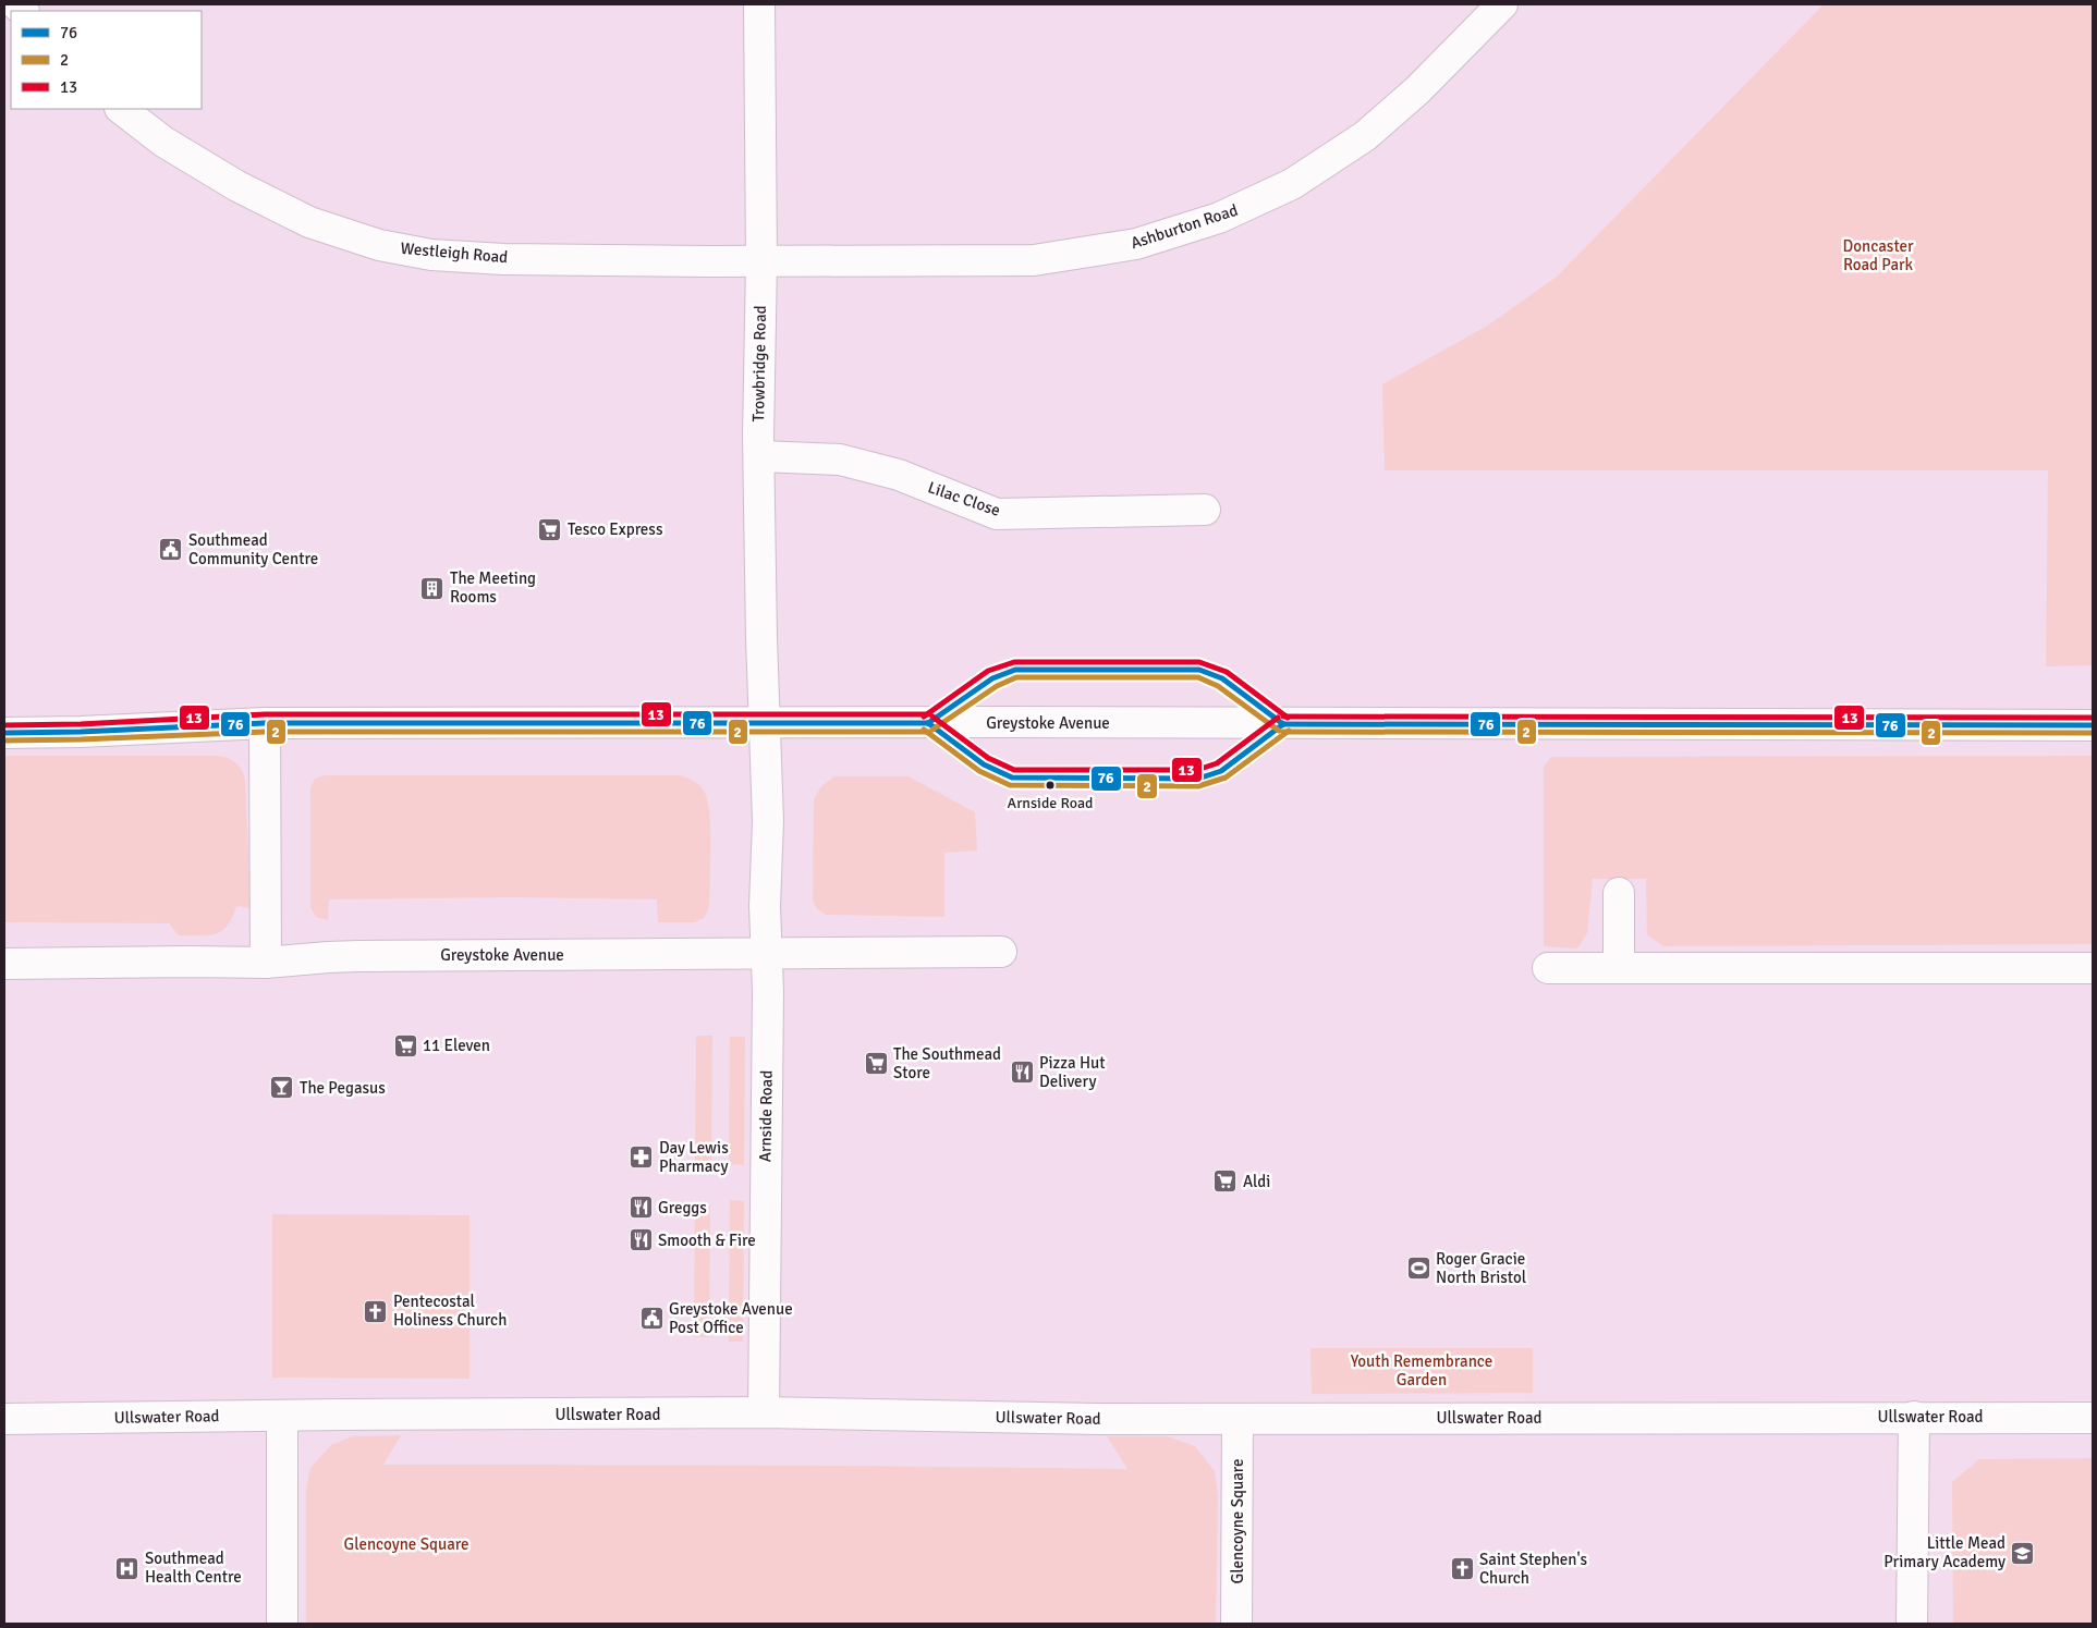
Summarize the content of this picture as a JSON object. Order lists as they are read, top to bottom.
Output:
{
  "streets": {
    "street": [
      "Ashburton Road",
      "Westleigh Road",
      "Trowbridge Road",
      "Lilac Close",
      "Greystoke Avenue",
      "Arnside Road",
      "Ullswater Road",
      "Glencoyne Square"
    ]
  },
  "crossings": [
    ["Ashburton Road", "Westleigh Road"],
    ["Ashburton Road", "Trowbridge Road"],
    ["Westleigh Road", "Trowbridge Road"],
    ["Trowbridge Road", "Lilac Close"],
    ["Trowbridge Road", "Greystoke Avenue"],
    ["Trowbridge Road", "Arnside Road"],
    ["Greystoke Avenue", "Arnside Road"],
    ["Arnside Road", "Ullswater Road"],
    ["Ullswater Road", "Glencoyne Square"]
  ],
  "parks": ["Doncaster Road Park", "Youth Remembrance Garden", "Glencoyne Square"],
  "places": {
    "supermarket": [
      "Tesco Express",
      "11 Eleven",
      "The Southmead Store",
      "Aldi"
    ],
    "public building": ["Southmead Community Centre", "Greystoke Avenue Post Office"],
    "building": ["The Meeting Rooms"],
    "other": ["Arnside Road"],
    "restaurant": ["Pizza Hut Delivery", "Greggs", "Smooth & Fire"],
    "bar": ["The Pegasus"],
    "pharmacy": ["Day Lewis Pharmacy"],
    "sports": ["Roger Gracie North Bristol"],
    "church": ["Pentecostal Holiness Church", "Saint Stephen's Church"],
    "school or university": ["Little Mead Primary Academy"],
    "hospital": ["Southmead Health Centre"]
  },
  "lines": ["transit line 13", "transit line 76", "transit line 2"],
  "legend": ["76", "2", "13"]
}
